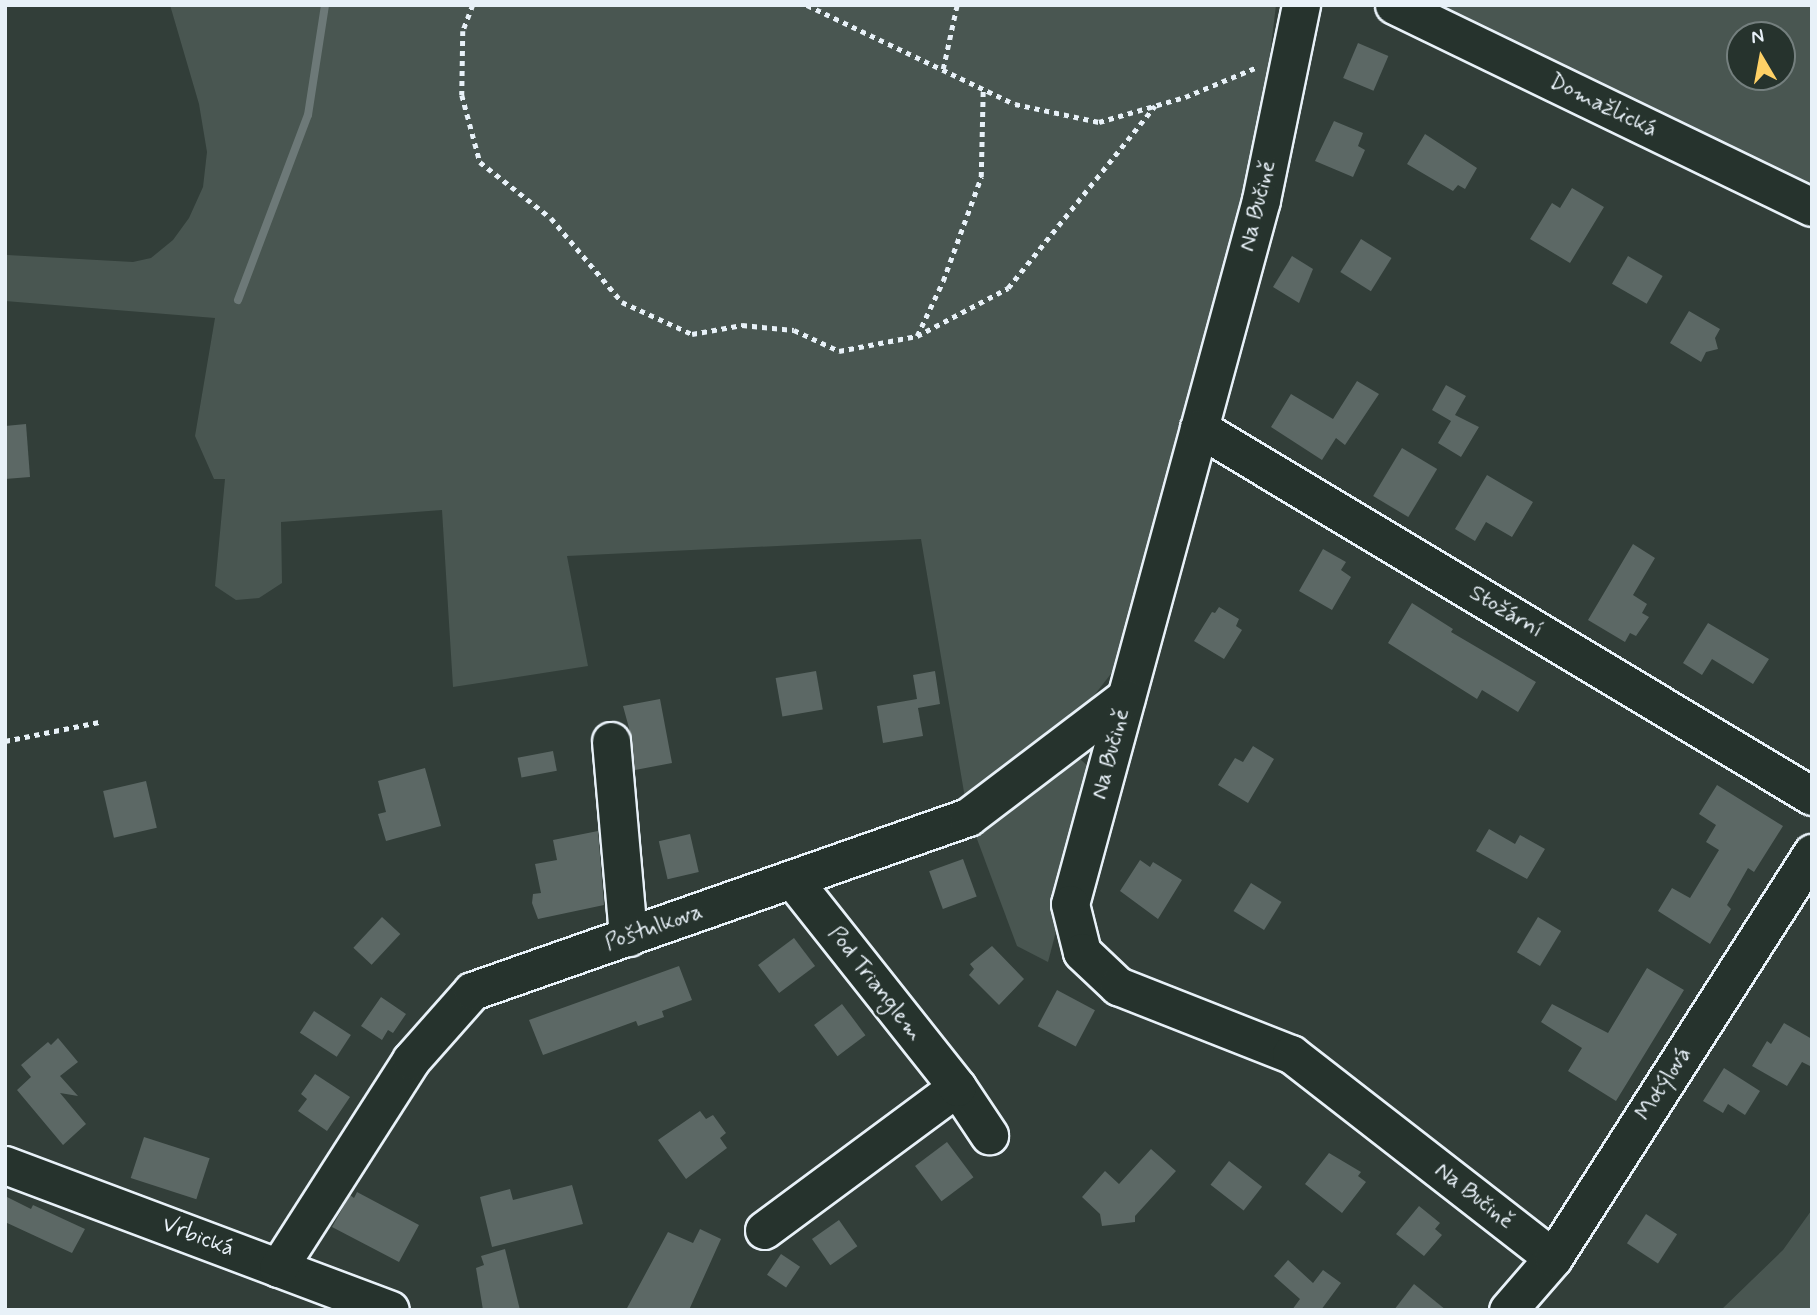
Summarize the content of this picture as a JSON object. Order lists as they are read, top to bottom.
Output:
{
  "streets": {
    "street": [
      "Domažlická",
      "Na Bučině",
      "Stožární",
      "Poštulkova",
      "Pod Trianglem",
      "Motýlová",
      "Vrbická"
    ]
  },
  "crossings": [
    ["Na Bučině", "Stožární"],
    ["Na Bučině", "Poštulkova"],
    ["Na Bučině", "Motýlová"],
    ["Poštulkova", "Pod Trianglem"],
    ["Poštulkova", "Vrbická"]
  ],
  "north": "top"
}
